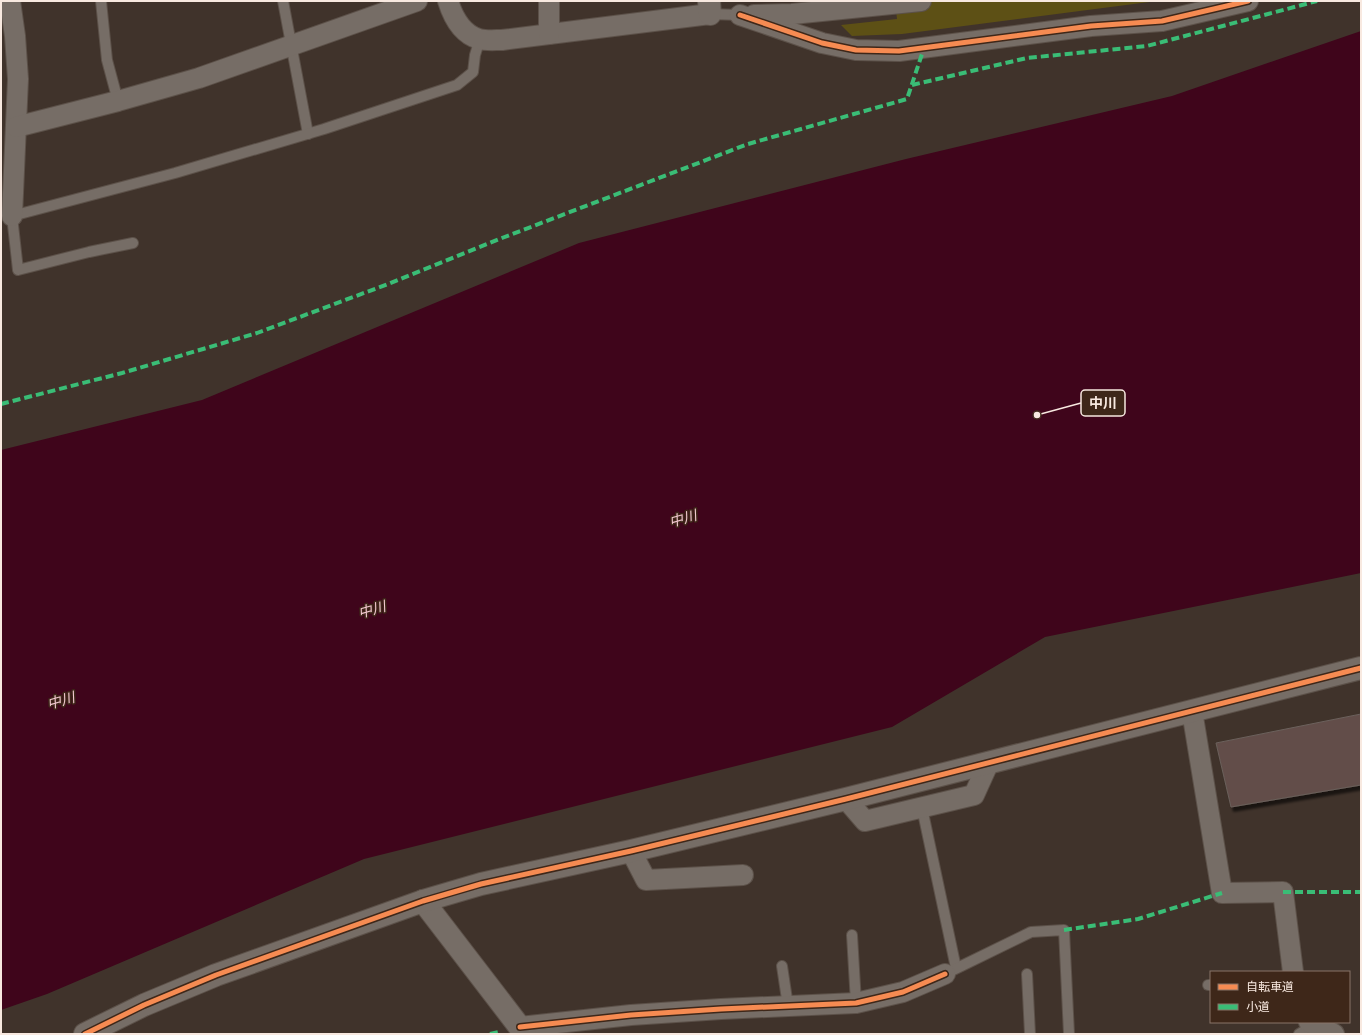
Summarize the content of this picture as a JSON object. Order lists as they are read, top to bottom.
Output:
{
  "water": ["中川"],
  "places": ["中川"],
  "legend": ["自転車道", "小道"]
}
